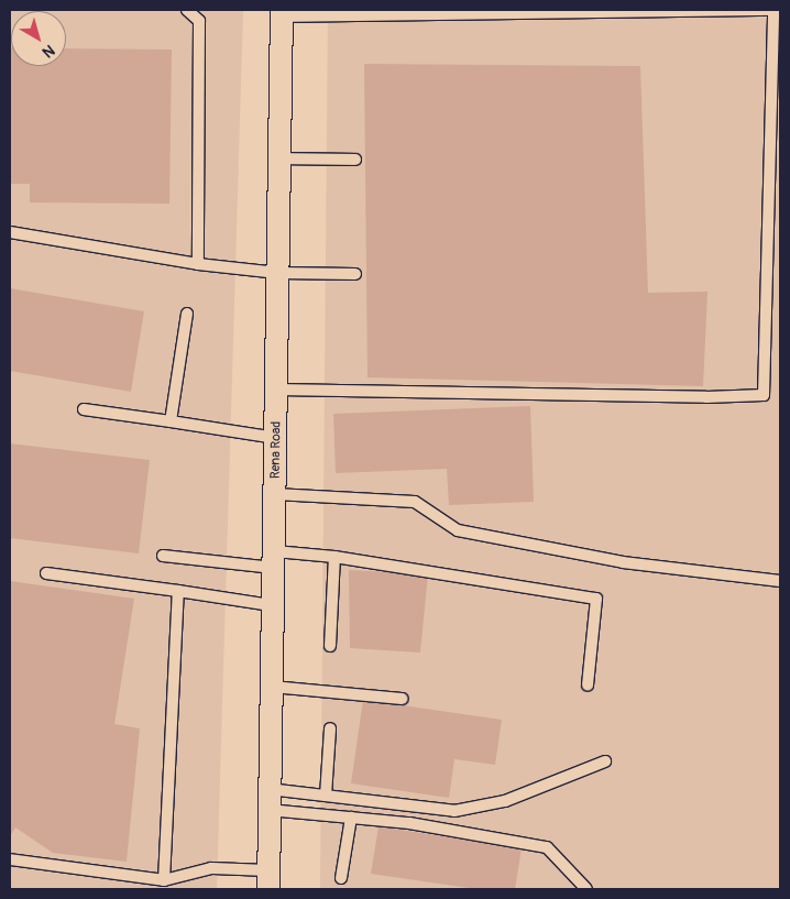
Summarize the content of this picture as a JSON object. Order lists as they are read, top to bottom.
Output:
{
  "streets": {
    "street": ["Rena Road"]
  },
  "north": "bottom right"
}
